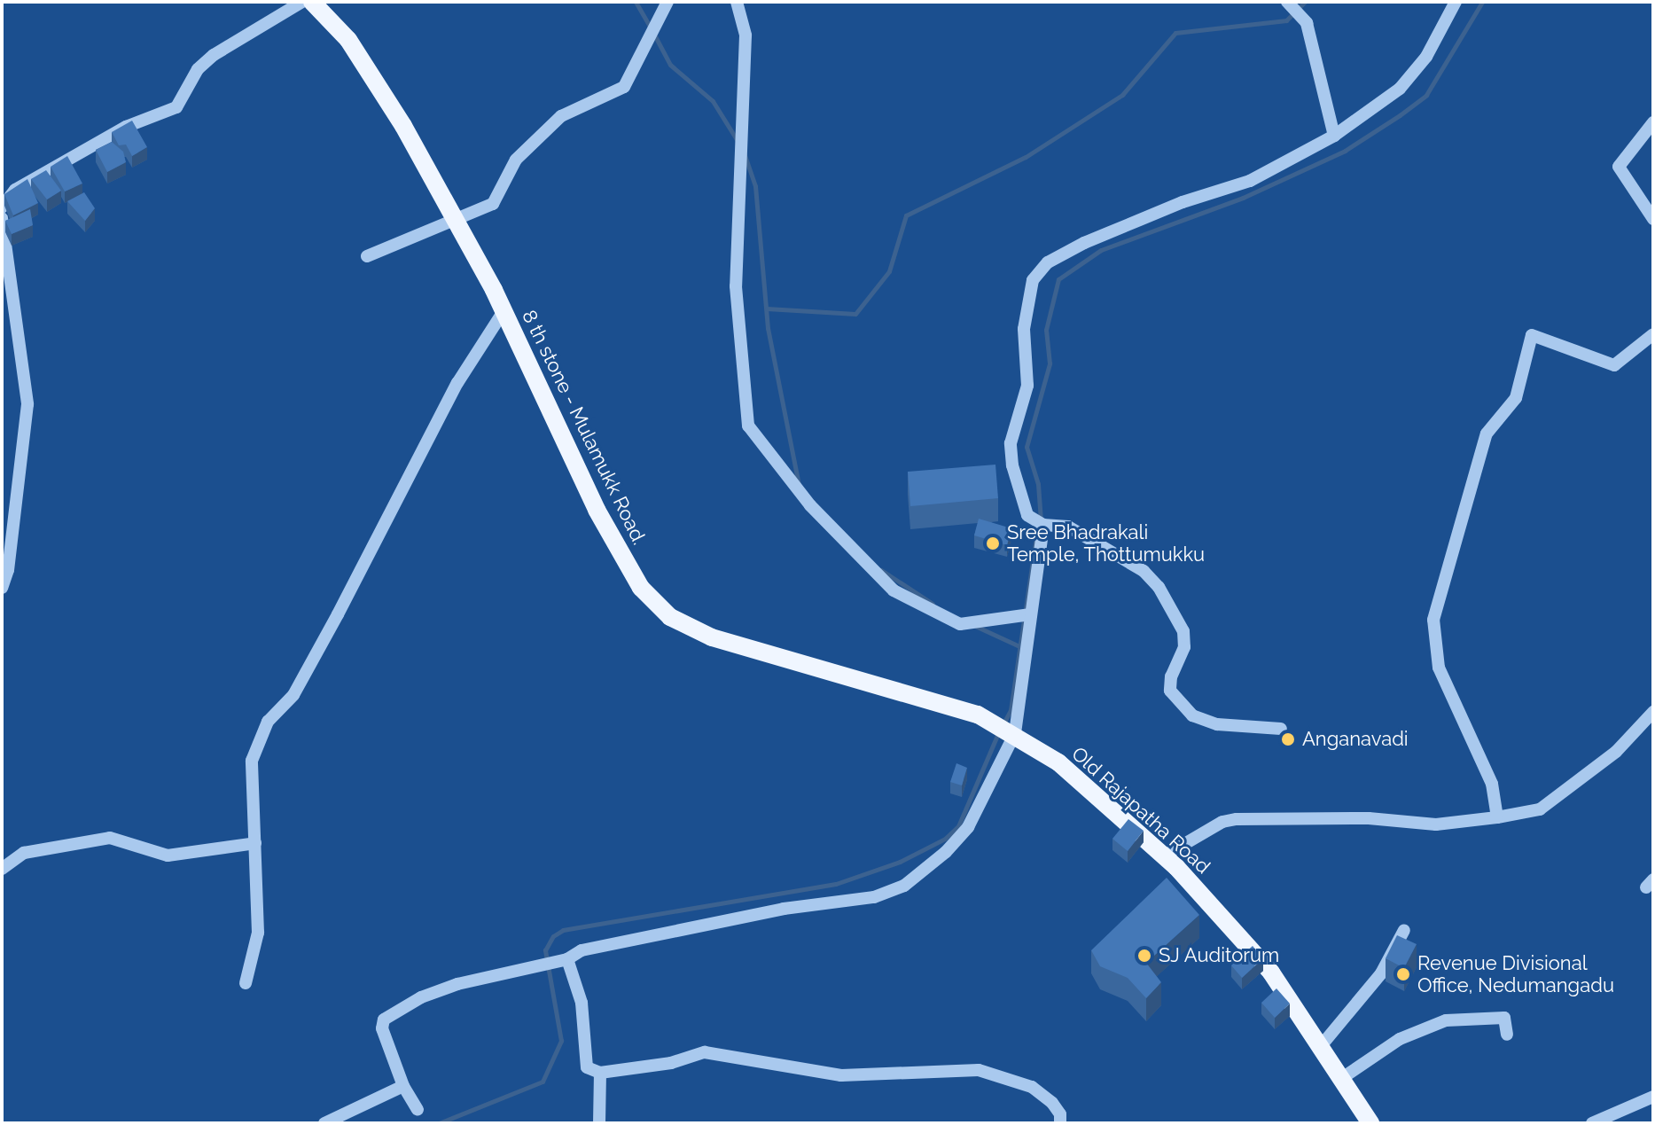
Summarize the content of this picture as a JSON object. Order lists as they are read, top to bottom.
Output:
{
  "streets": {
    "main road": ["8 th stone - Mulamukk Road.", "Old Rajapatha Road"]
  },
  "crossings": [
    ["8 th stone - Mulamukk Road.", "Old Rajapatha Road"]
  ],
  "places": [
    "Sree Bhadrakali Temple, Thottumukku",
    "Anganavadi",
    "SJ Auditorum",
    "Revenue Divisional Office, Nedumangadu"
  ]
}
